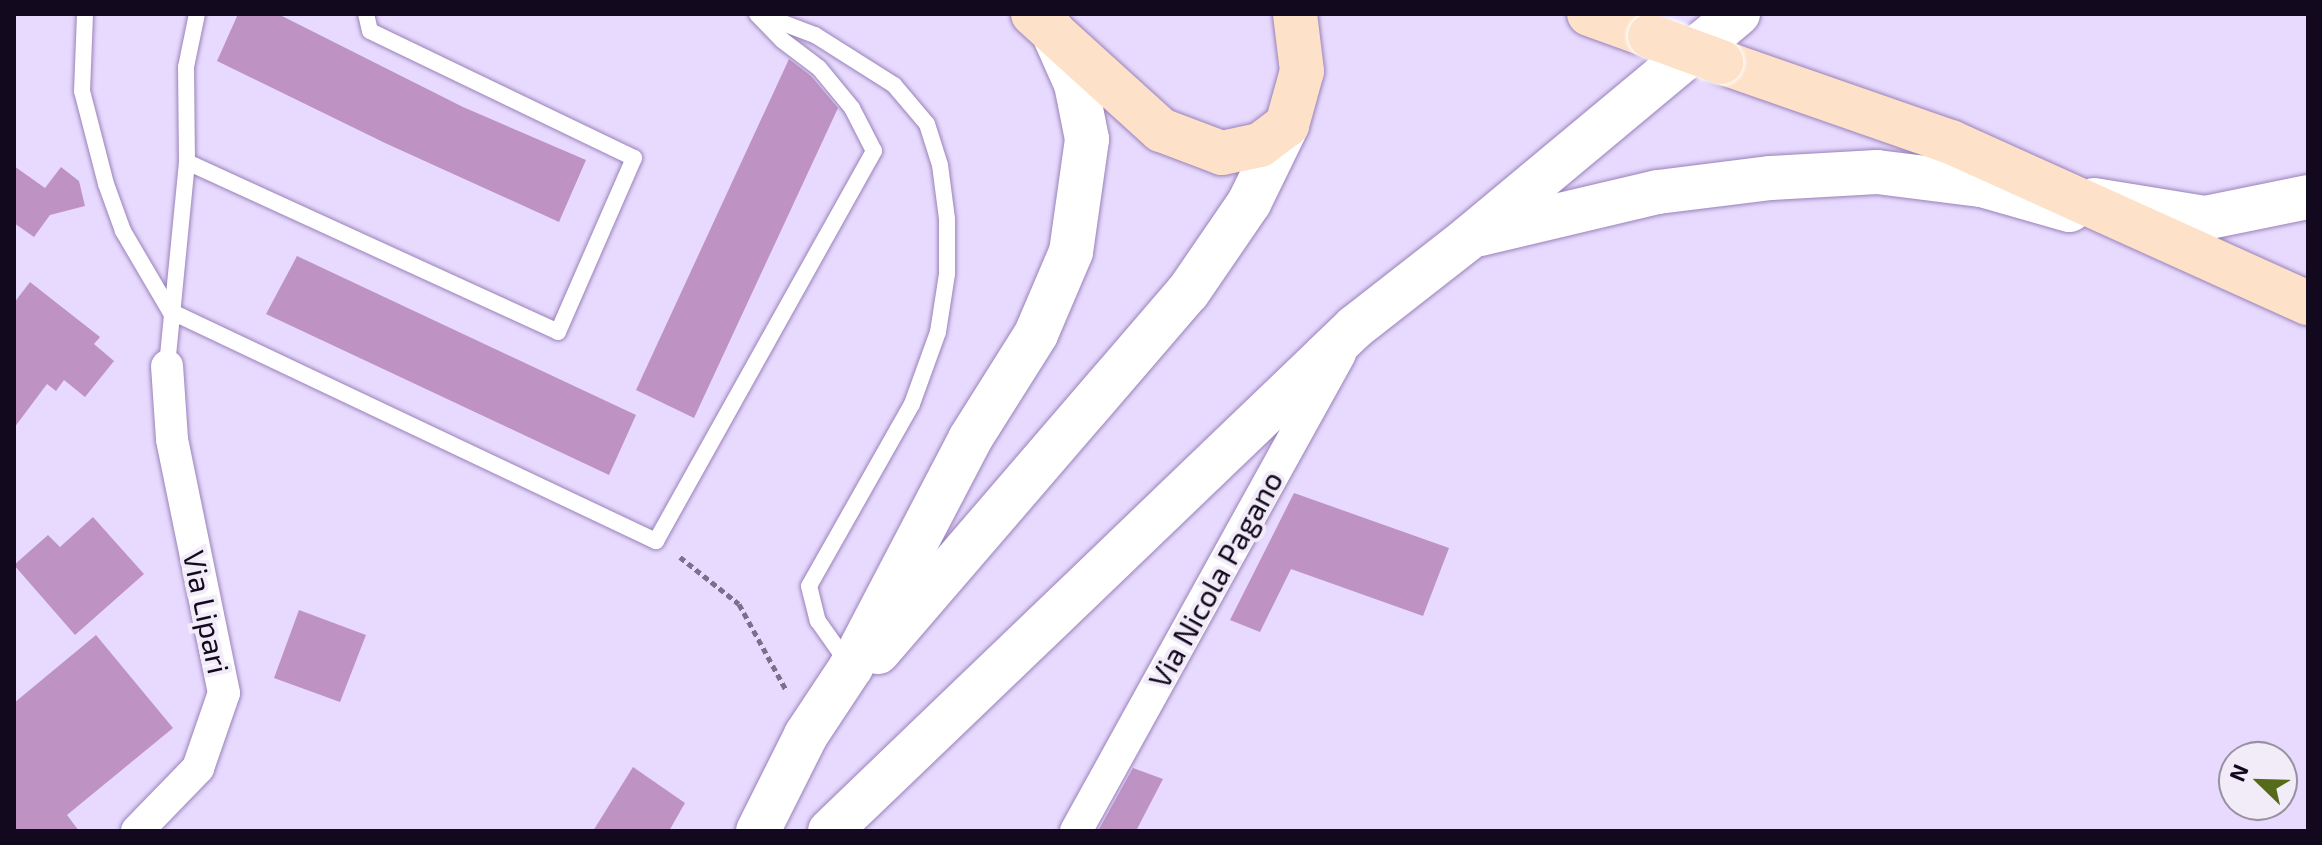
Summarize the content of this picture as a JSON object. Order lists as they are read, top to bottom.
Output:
{
  "streets": {
    "street": ["Via Nicola Pagano", "Via Lipari"]
  },
  "north": "top left"
}
